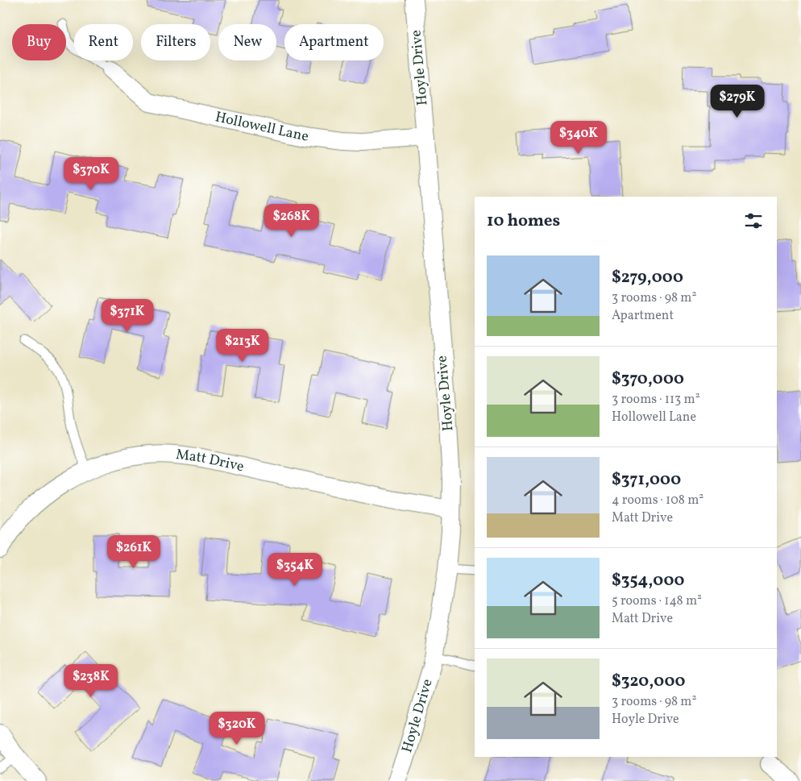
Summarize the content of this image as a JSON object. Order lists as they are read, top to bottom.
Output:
{
  "streets": {
    "street": ["Hoyle Drive", "Hollowell Lane", "Matt Drive"]
  },
  "crossings": [
    ["Hoyle Drive", "Hollowell Lane"],
    ["Hoyle Drive", "Matt Drive"]
  ],
  "page": {
    "chip": [
      "Buy",
      "Rent",
      "Filters",
      "New",
      "Apartment"
    ],
    "price": [
      "$279K",
      "$340K",
      "$370K",
      "$268K",
      "$371K",
      "$213K",
      "$261K",
      "$354K",
      "$238K",
      "$320K"
    ],
    "heading": "10 homes",
    "list": [
      {
        "name": "$279,000",
        "note": "3 rooms · 98 m² · Apartment"
      },
      {
        "name": "$370,000",
        "note": "3 rooms · 113 m² · Hollowell Lane"
      },
      {
        "name": "$371,000",
        "note": "4 rooms · 108 m² · Matt Drive"
      },
      {
        "name": "$354,000",
        "note": "5 rooms · 148 m² · Matt Drive"
      },
      {
        "name": "$320,000",
        "note": "3 rooms · 98 m² · Hoyle Drive"
      }
    ]
  }
}
